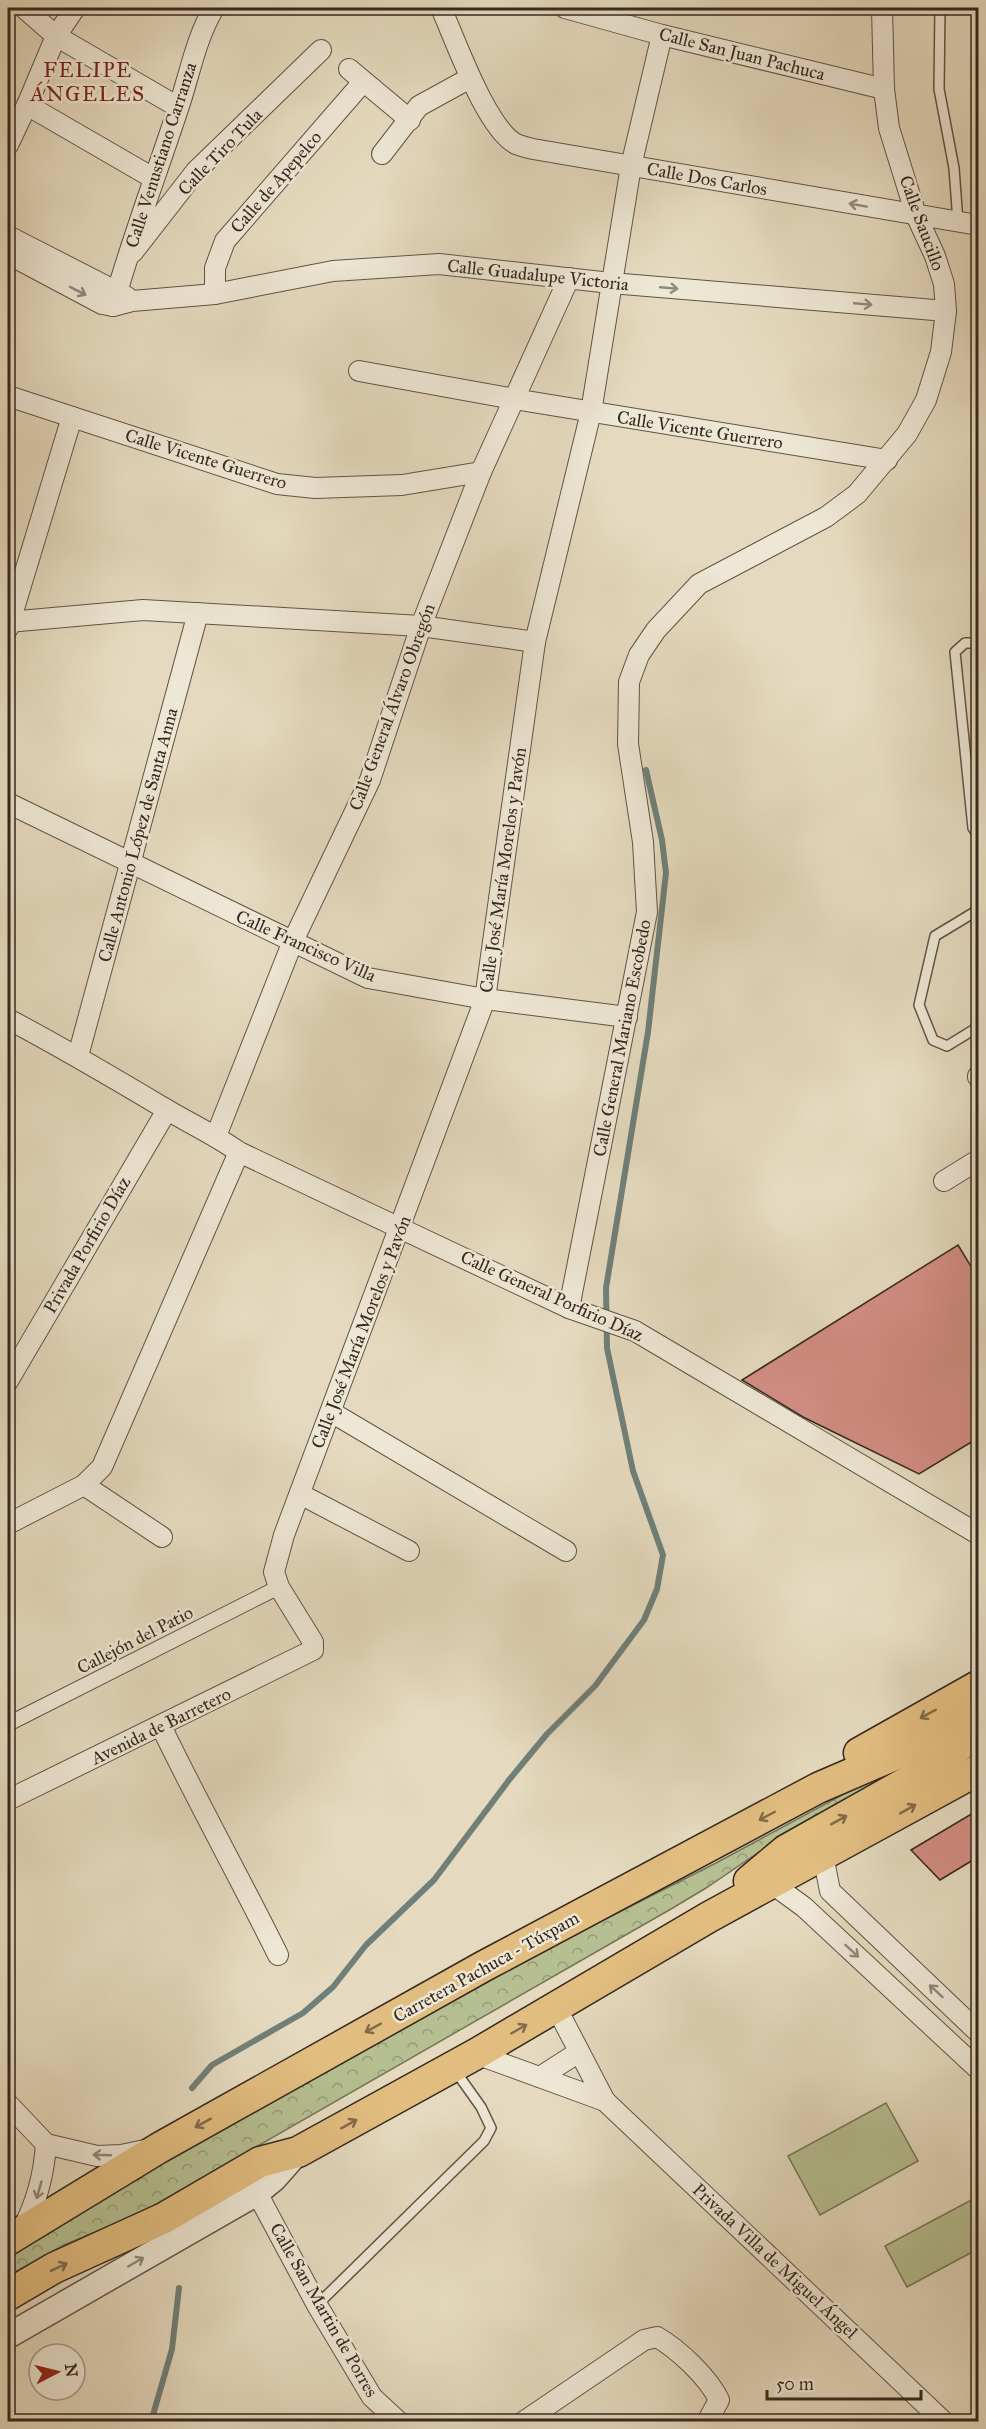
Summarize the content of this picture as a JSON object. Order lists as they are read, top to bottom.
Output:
{
  "streets": {
    "main road": ["Carretera Pachuca - Túxpam"],
    "street": [
      "Calle San Juan Pachuca",
      "Calle Tiro Tula",
      "Calle Venustiano Carranza",
      "Calle Dos Carlos",
      "Calle de Apepelco",
      "Calle Saucillo",
      "Calle Guadalupe Victoria",
      "Calle Vicente Guerrero",
      "Calle General Álvaro Obregón",
      "Calle Antonio López de Santa Anna",
      "Calle José María Morelos y Pavón",
      "Calle Francisco Villa",
      "Calle General Mariano Escobedo",
      "Privada Porfirio Díaz",
      "Calle General Porfirio Díaz",
      "Callejón del Patio",
      "Avenida de Barretero",
      "Privada Villa de Miguel Ángel",
      "Calle San Martin de Porres"
    ]
  },
  "crossings": [
    ["Calle San Juan Pachuca", "Calle Saucillo"],
    ["Calle Tiro Tula", "Calle Venustiano Carranza"],
    ["Calle Venustiano Carranza", "Calle Guadalupe Victoria"],
    ["Calle Dos Carlos", "Calle Saucillo"],
    ["Calle de Apepelco", "Calle Guadalupe Victoria"],
    ["Calle Saucillo", "Calle Guadalupe Victoria"],
    ["Calle Saucillo", "Calle Vicente Guerrero"],
    ["Calle Saucillo", "Calle General Mariano Escobedo"],
    ["Calle Guadalupe Victoria", "Calle General Álvaro Obregón"],
    ["Calle Guadalupe Victoria", "Calle José María Morelos y Pavón"],
    ["Calle Vicente Guerrero", "Calle General Álvaro Obregón"],
    ["Calle Vicente Guerrero", "Calle José María Morelos y Pavón"],
    ["Calle General Álvaro Obregón", "Calle Francisco Villa"],
    ["Calle General Álvaro Obregón", "Calle General Porfirio Díaz"],
    ["Calle Antonio López de Santa Anna", "Calle Francisco Villa"],
    ["Calle Antonio López de Santa Anna", "Calle General Porfirio Díaz"],
    ["Calle José María Morelos y Pavón", "Calle Francisco Villa"],
    ["Calle José María Morelos y Pavón", "Calle General Porfirio Díaz"],
    ["Calle José María Morelos y Pavón", "Callejón del Patio"],
    ["Calle José María Morelos y Pavón", "Avenida de Barretero"],
    ["Calle Francisco Villa", "Calle General Mariano Escobedo"],
    ["Calle General Mariano Escobedo", "Calle General Porfirio Díaz"],
    ["Privada Porfirio Díaz", "Calle General Porfirio Díaz"],
    ["Callejón del Patio", "Avenida de Barretero"]
  ],
  "one_way": ["Calle Dos Carlos"],
  "districts": ["FELIPE ÁNGELES"],
  "scale_bar": "50 m",
  "north": "right"
}
